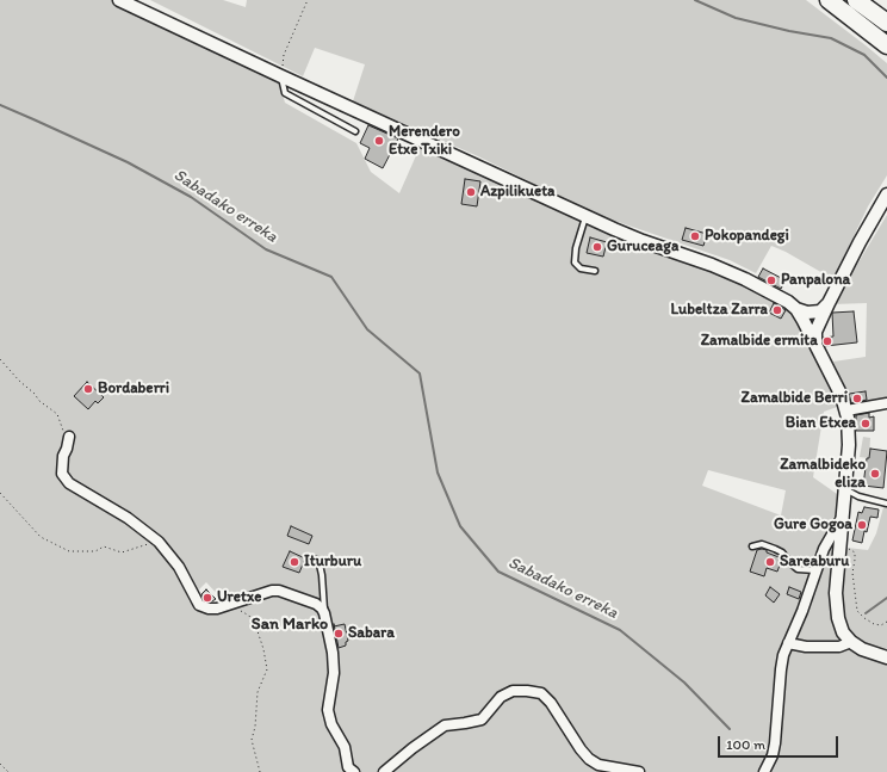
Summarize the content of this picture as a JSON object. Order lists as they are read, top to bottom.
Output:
{
  "districts": ["San Marko"],
  "water": ["Sabadako erreka"],
  "places": [
    "Merendero Etxe Txiki",
    "Azpilikueta",
    "Pokopandegi",
    "Guruceaga",
    "Panpalona",
    "Lubeltza Zarra",
    "Zamalbide ermita",
    "Bordaberri",
    "Zamalbide Berri",
    "Bian Etxea",
    "Zamalbideko eliza",
    "Gure Gogoa",
    "Iturburu",
    "Sareaburu",
    "Uretxe",
    "Sabara"
  ],
  "scale_bar": "100 m"
}
